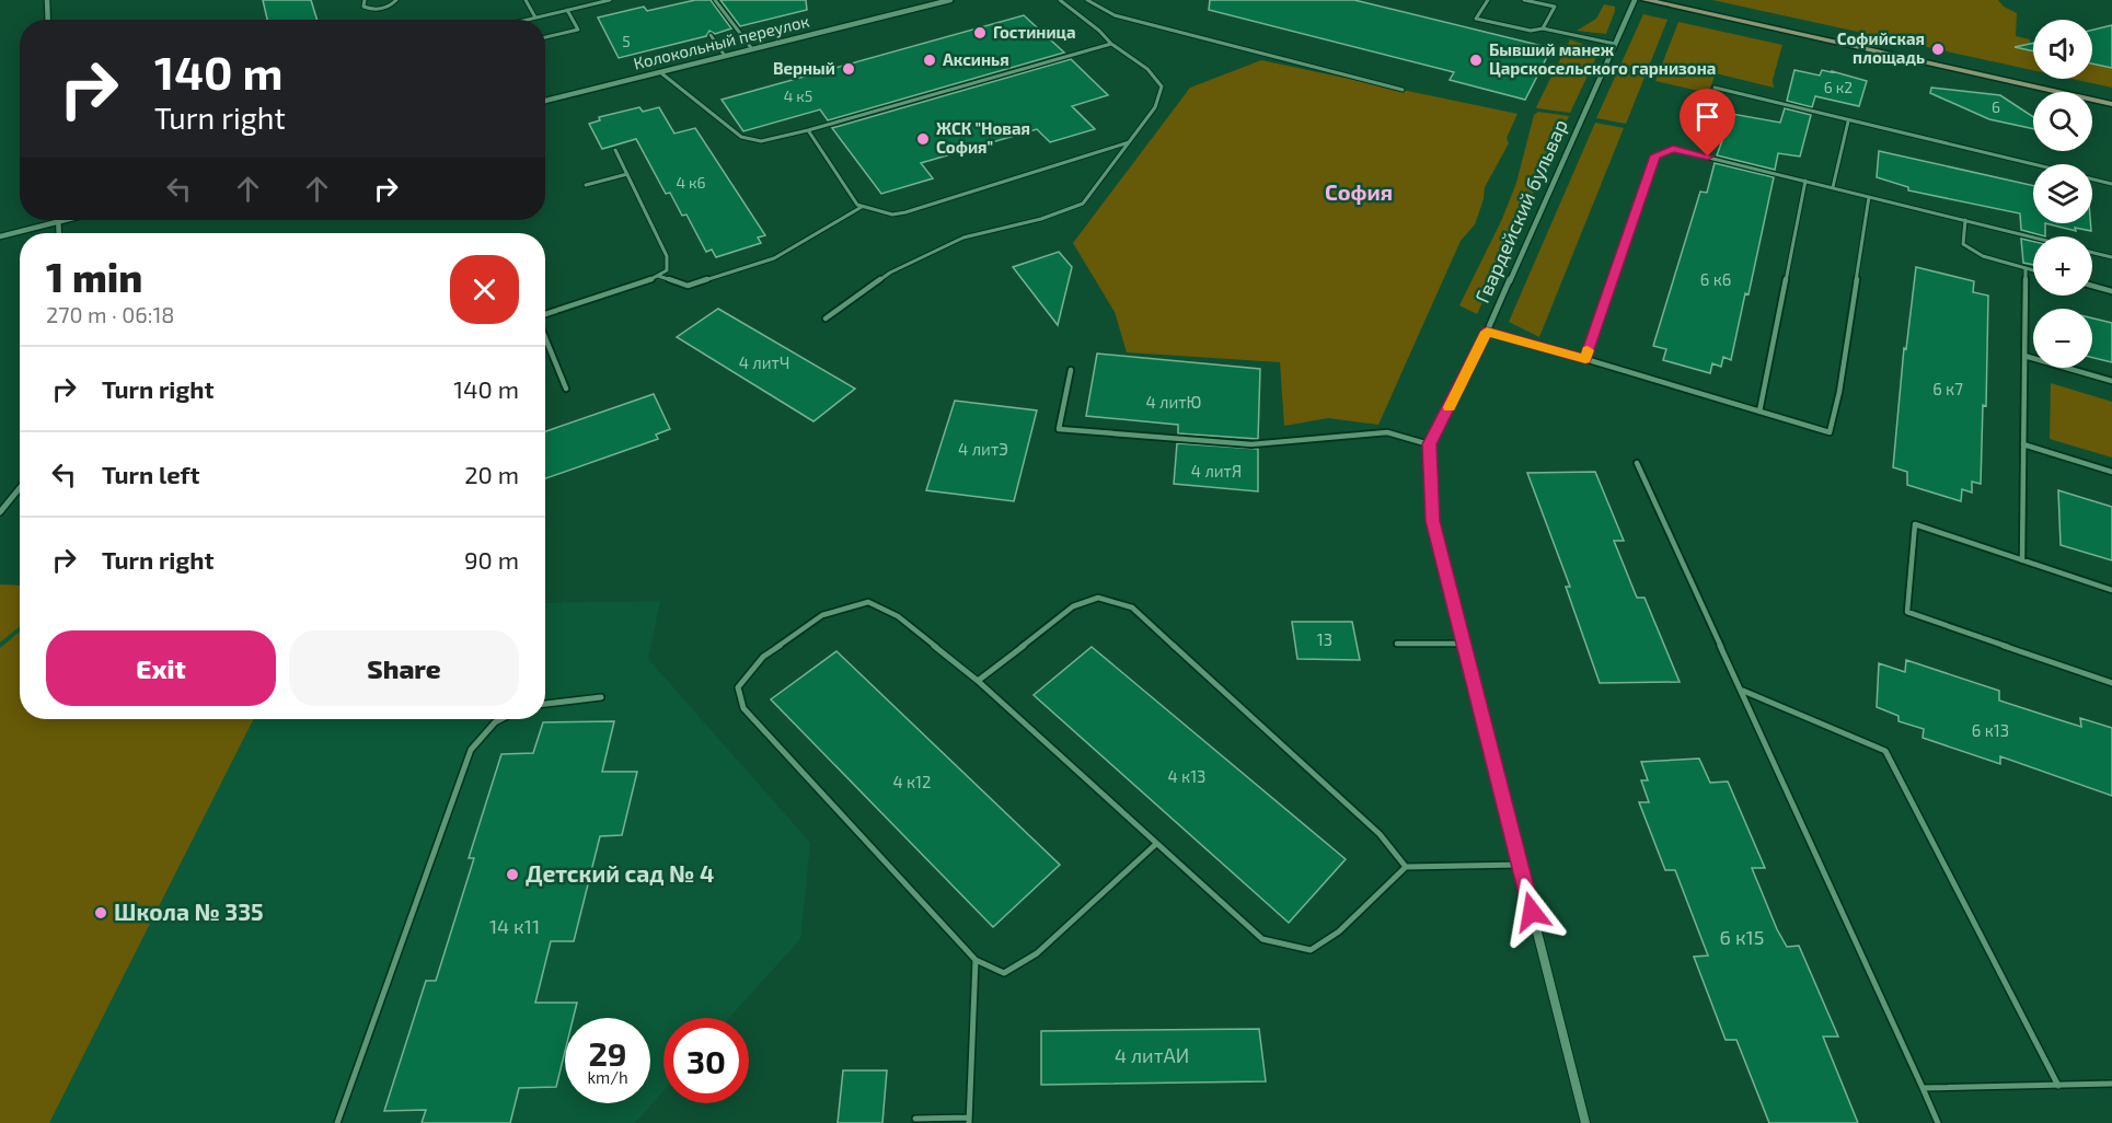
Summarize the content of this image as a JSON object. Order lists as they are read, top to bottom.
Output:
{
  "streets": {
    "street": ["Колокольный переулок", "Гвардейский бульвар"]
  },
  "districts": ["София"],
  "places": [
    "Гостиница",
    "Софийская площадь",
    "Аксинья",
    "Бывший манеж Царскосельского гарнизона",
    "Верный",
    "ЖСК \"Новая София\"",
    "Детский сад № 4",
    "Школа № 335"
  ],
  "house_numbers": [
    "5",
    "6 к2",
    "4 к5",
    "6",
    "4 к6",
    "6 к6",
    "4 литЧ",
    "6 к7",
    "4 литЮ",
    "4 литЭ",
    "4 литЯ",
    "13",
    "6 к13",
    "4 к13",
    "4 к12",
    "14 к11",
    "6 к15",
    "4 литАИ"
  ],
  "page": {
    "map_buttons": ["+", "−"],
    "turn": ["140 m", "Turn right"],
    "heading": ["1 min", "270 m · 06:18"],
    "list": [
      {
        "name": "Turn right",
        "value": "140 m"
      },
      {
        "name": "Turn left",
        "value": "20 m"
      },
      {
        "name": "Turn right",
        "value": "90 m"
      }
    ],
    "buttons": ["Exit", "Share"],
    "speed": "29 km/h",
    "limit": "30"
  }
}
